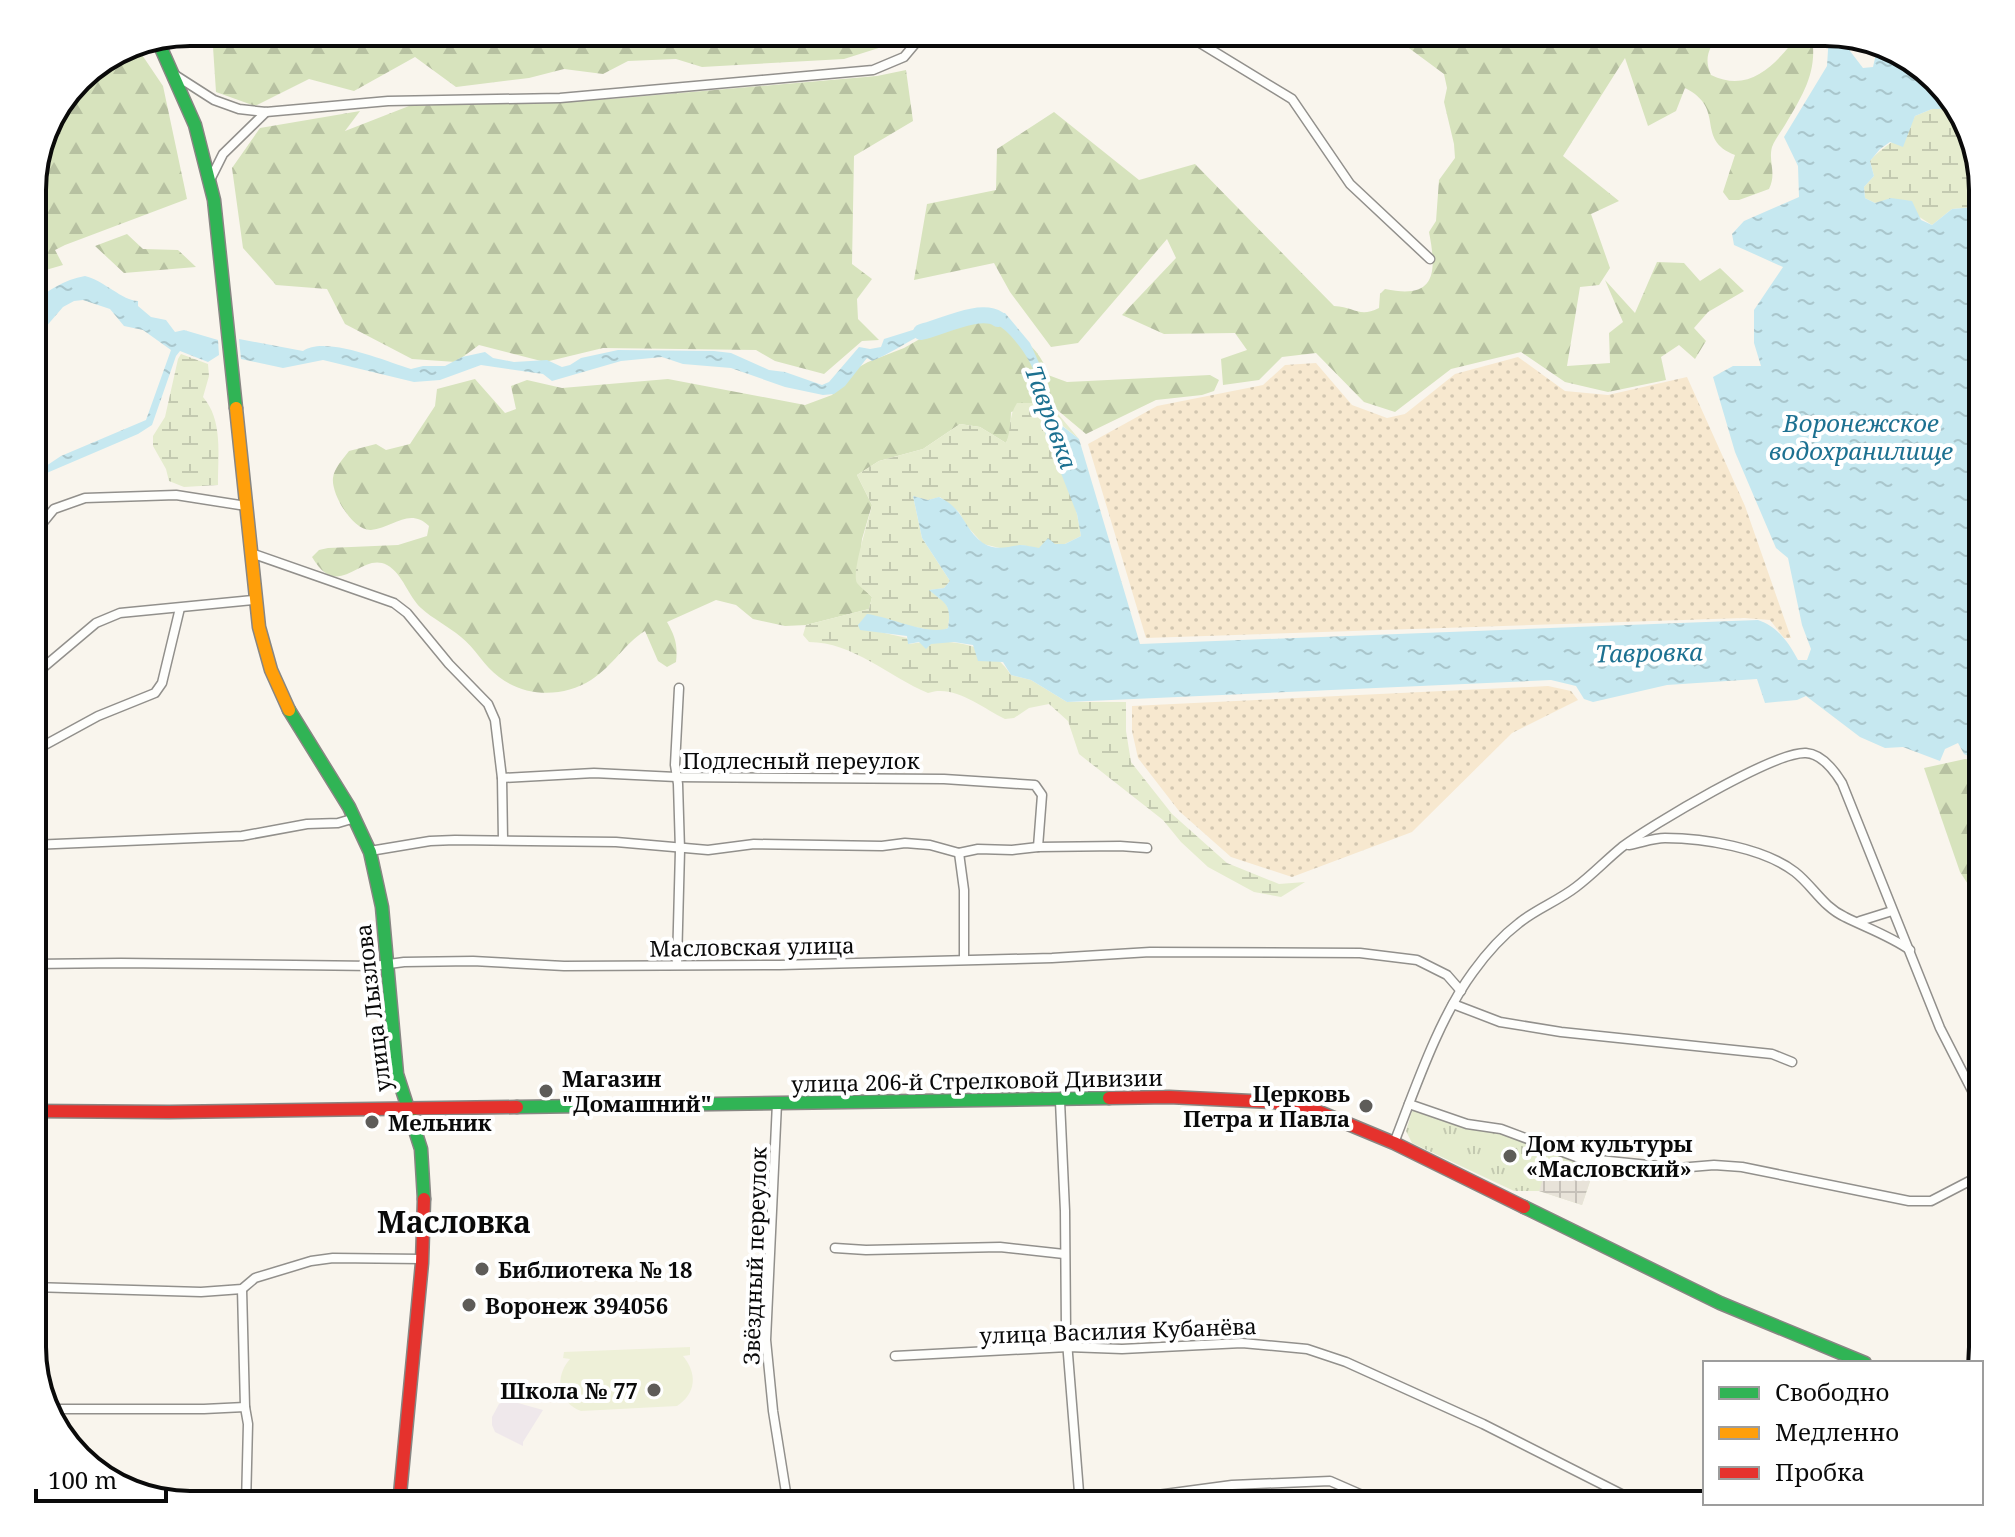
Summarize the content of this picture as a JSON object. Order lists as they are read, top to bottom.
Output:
{
  "streets": {
    "main road": ["улица Лызлова", "улица 206-й Стрелковой Дивизии"],
    "street": [
      "Подлесный переулок",
      "Масловская улица",
      "Звёздный переулок",
      "улица Василия Кубанёва"
    ]
  },
  "crossings": [
    ["Масловская улица", "улица Лызлова"],
    ["улица Лызлова", "улица 206-й Стрелковой Дивизии"],
    ["улица 206-й Стрелковой Дивизии", "Звёздный переулок"]
  ],
  "districts": ["Масловка"],
  "water": ["Тавровка", "Воронежское водохранилище"],
  "places": [
    "Магазин \"Домашний\"",
    "Церковь Петра и Павла",
    "Мельник",
    "Дом культуры «Масловский»",
    "Библиотека № 18",
    "Воронеж 394056",
    "Школа № 77"
  ],
  "legend": ["Свободно", "Медленно", "Пробка"],
  "scale_bar": "100 m"
}
